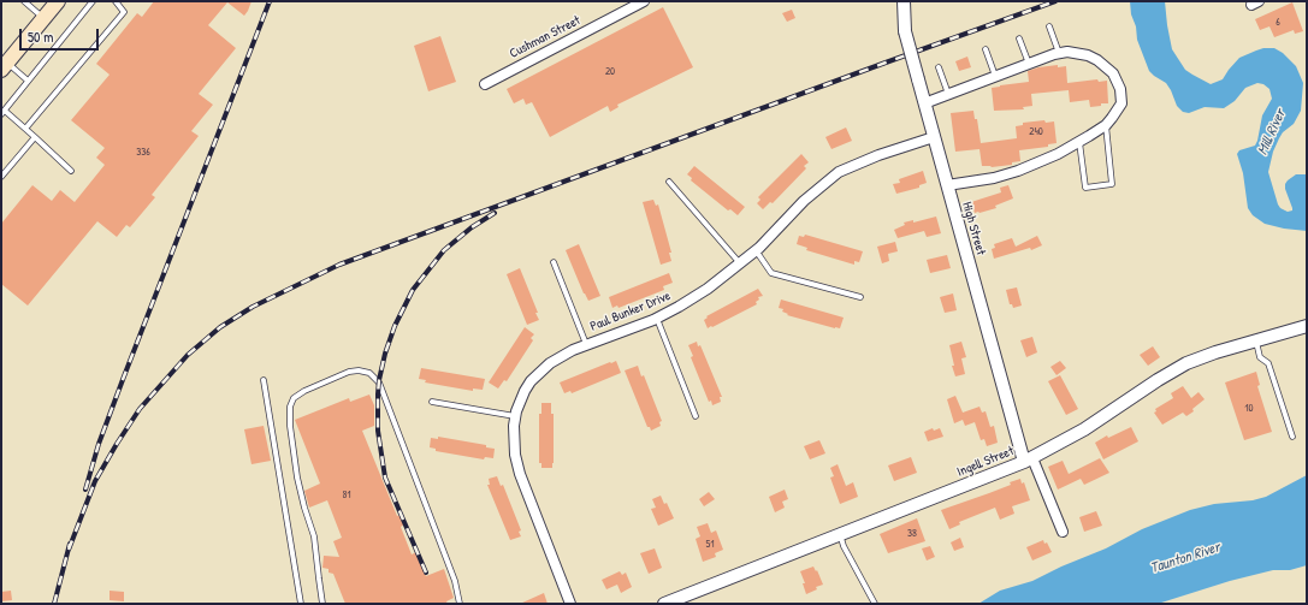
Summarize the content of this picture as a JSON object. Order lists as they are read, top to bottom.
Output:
{
  "streets": {
    "street": [
      "Cushman Street",
      "High Street",
      "Paul Bunker Drive",
      "Ingell Street"
    ]
  },
  "crossings": [
    ["High Street", "Paul Bunker Drive"],
    ["High Street", "Ingell Street"]
  ],
  "water": ["Mill River", "Taunton River"],
  "house_numbers": [
    "6",
    "20",
    "240",
    "336",
    "10",
    "81",
    "38",
    "51"
  ],
  "scale_bar": "50 m"
}
